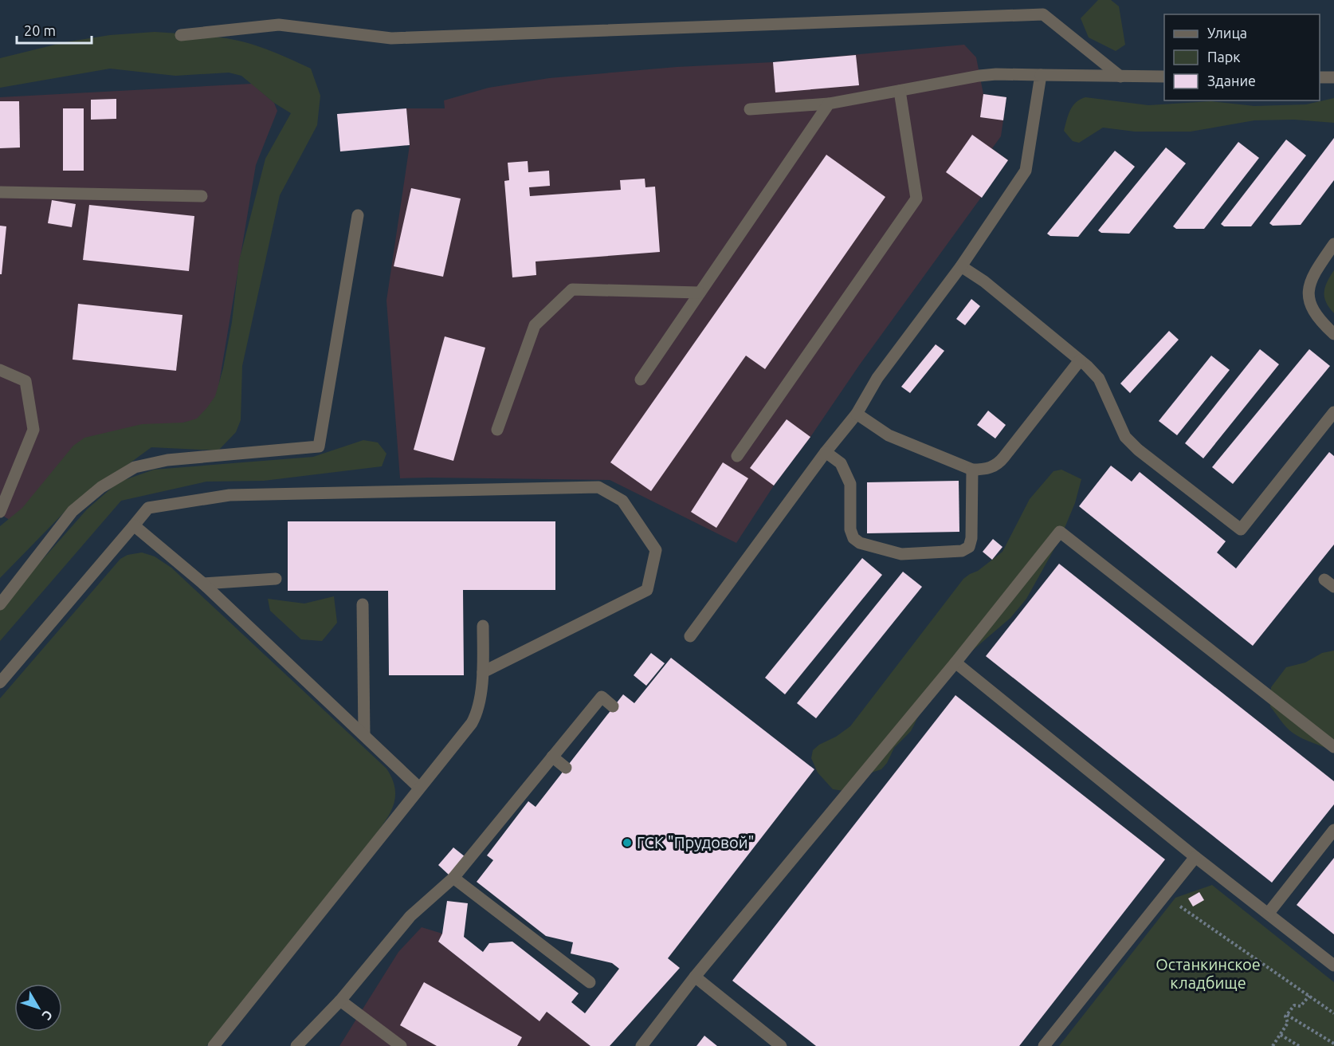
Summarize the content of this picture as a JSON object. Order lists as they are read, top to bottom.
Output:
{
  "parks": ["Останкинское кладбище"],
  "places": ["ГСК \"Прудовой\""],
  "legend": ["Улица", "Парк", "Здание"],
  "scale_bar": "20 m",
  "north": "bottom right"
}
